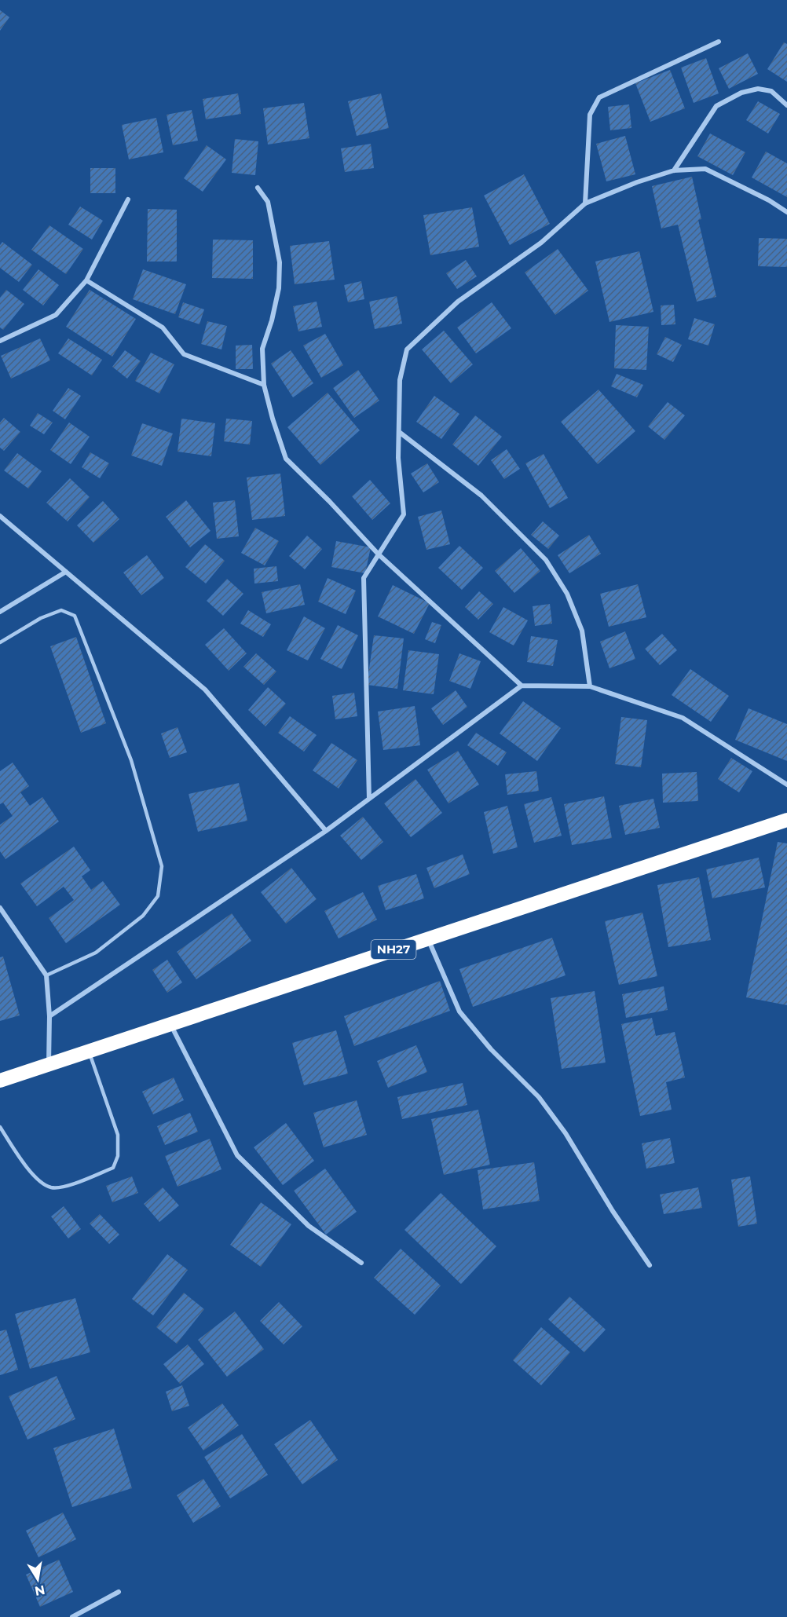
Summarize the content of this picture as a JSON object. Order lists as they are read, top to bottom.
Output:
{
  "streets": {
    "highway": ["NH27"]
  },
  "north": "bottom"
}
